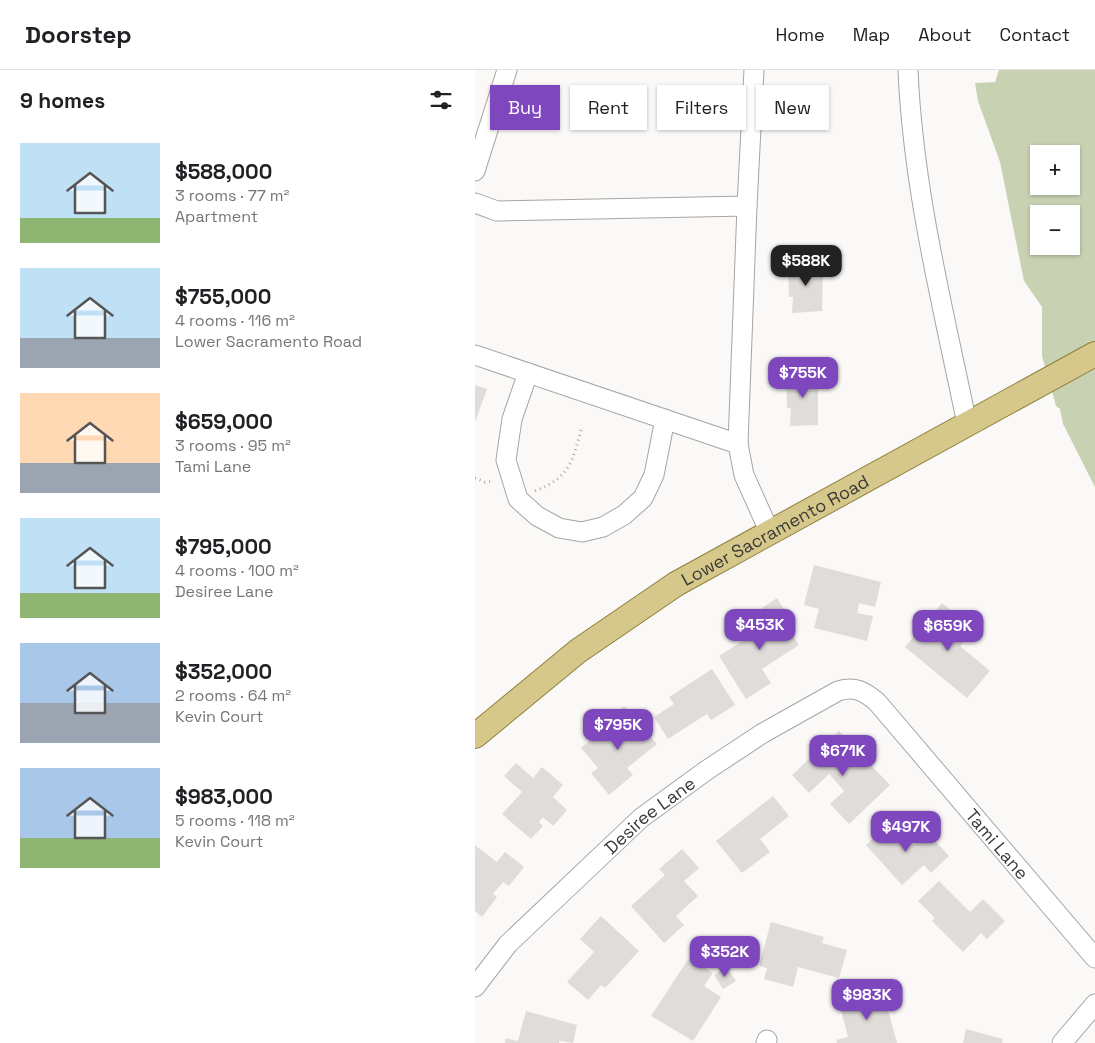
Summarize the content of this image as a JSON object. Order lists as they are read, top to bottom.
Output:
{
  "streets": {
    "main road": ["Lower Sacramento Road"],
    "street": ["Desiree Lane", "Tami Lane"]
  },
  "crossings": [
    ["Desiree Lane", "Tami Lane"]
  ],
  "page": {
    "header": "Doorstep",
    "nav": [
      "Home",
      "Map",
      "About",
      "Contact"
    ],
    "heading": "9 homes",
    "chip": [
      "Buy",
      "Rent",
      "Filters",
      "New"
    ],
    "list": [
      {
        "name": "$588,000",
        "note": "3 rooms · 77 m² · Apartment"
      },
      {
        "name": "$755,000",
        "note": "4 rooms · 116 m² · Lower Sacramento Road"
      },
      {
        "name": "$659,000",
        "note": "3 rooms · 95 m² · Tami Lane"
      },
      {
        "name": "$795,000",
        "note": "4 rooms · 100 m² · Desiree Lane"
      },
      {
        "name": "$352,000",
        "note": "2 rooms · 64 m² · Kevin Court"
      },
      {
        "name": "$983,000",
        "note": "5 rooms · 118 m² · Kevin Court"
      }
    ],
    "map_buttons": ["+", "−"],
    "price": [
      "$588K",
      "$755K",
      "$453K",
      "$659K",
      "$795K",
      "$671K",
      "$497K",
      "$352K",
      "$983K"
    ]
  }
}
